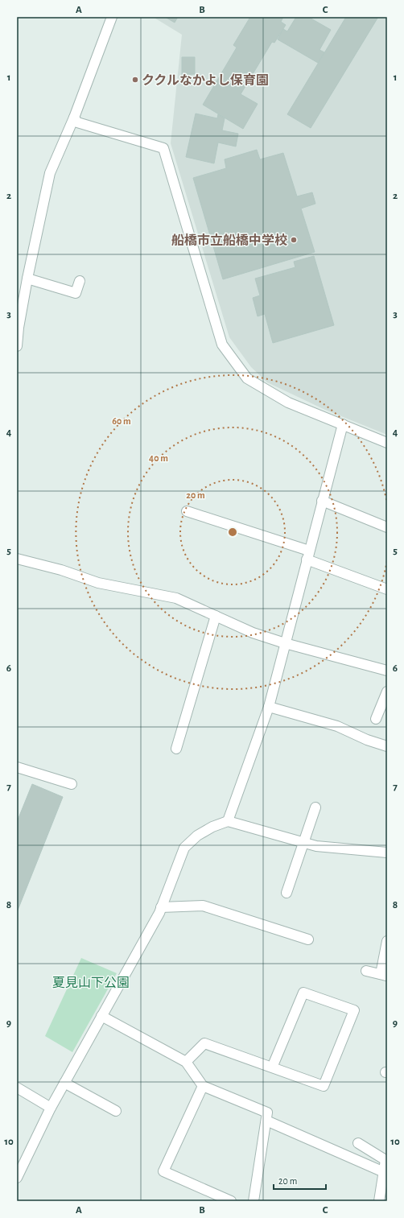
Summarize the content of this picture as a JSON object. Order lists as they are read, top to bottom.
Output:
{
  "parks": ["夏見山下公園"],
  "places": ["ククルなかよし保育園", "船橋市立船橋中学校"],
  "scale_bar": "20 m",
  "grid": {
    "columns": ["A", "B", "C"],
    "rows": [
      "1",
      "2",
      "3",
      "4",
      "5",
      "6",
      "7",
      "8",
      "9",
      "10"
    ]
  },
  "rings": ["60 m", "40 m", "20 m"]
}
